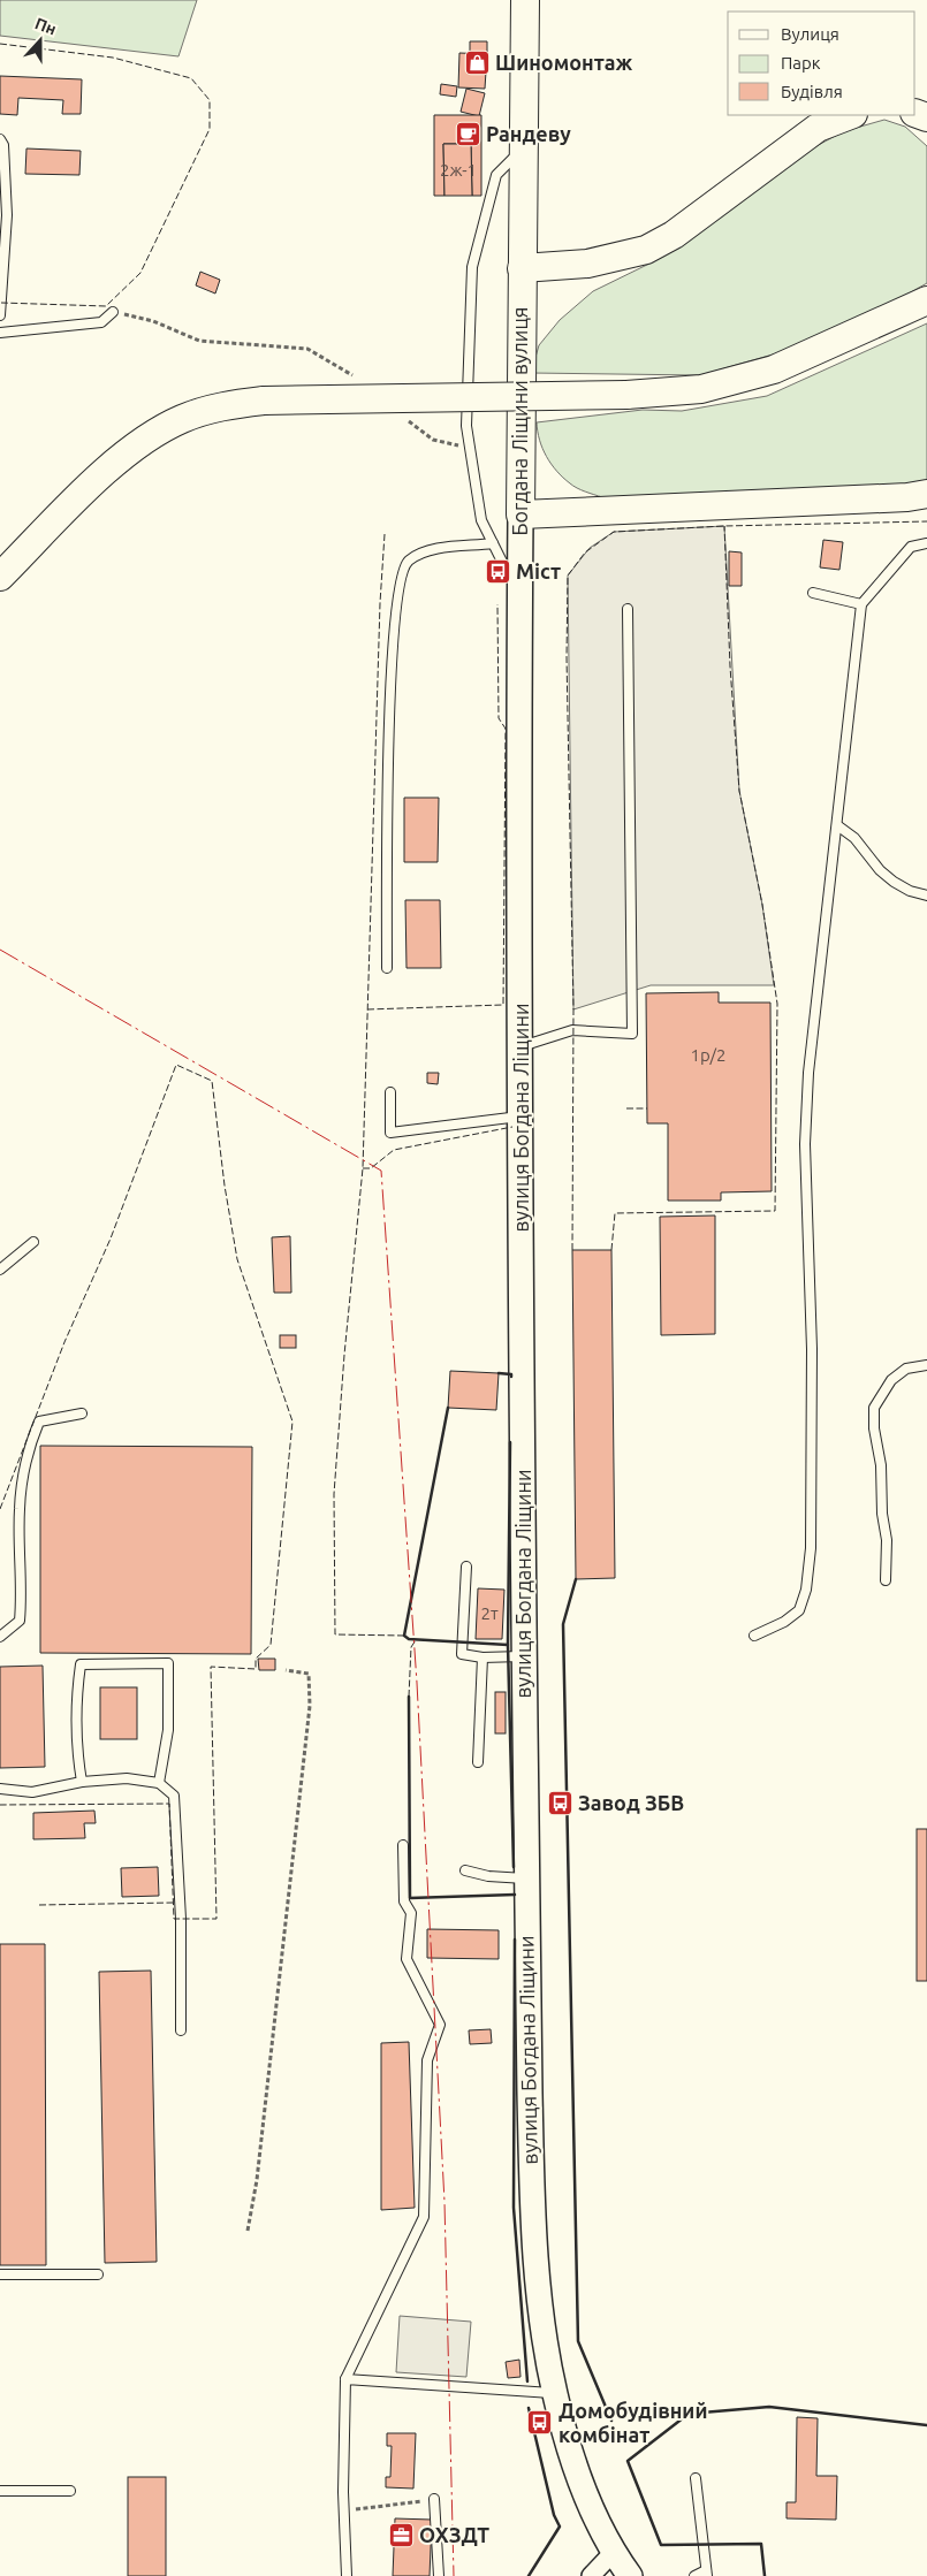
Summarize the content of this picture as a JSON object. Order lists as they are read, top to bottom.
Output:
{
  "streets": {
    "main road": ["Богдана Ліщини вулиця", "вулиця Богдана Ліщини"]
  },
  "crossings": [
    ["Богдана Ліщини вулиця", "вулиця Богдана Ліщини"]
  ],
  "places": {
    "shop": ["Шиномонтаж"],
    "cafe": ["Рандеву"],
    "bus stop": ["Міст", "Завод ЗБВ", "Домобудівний комбінат"],
    "office": ["ОХЗДТ"]
  },
  "house_numbers": ["2ж-1", "1р/2", "2т"],
  "legend": ["Вулиця", "Парк", "Будівля"],
  "north": "top"
}
